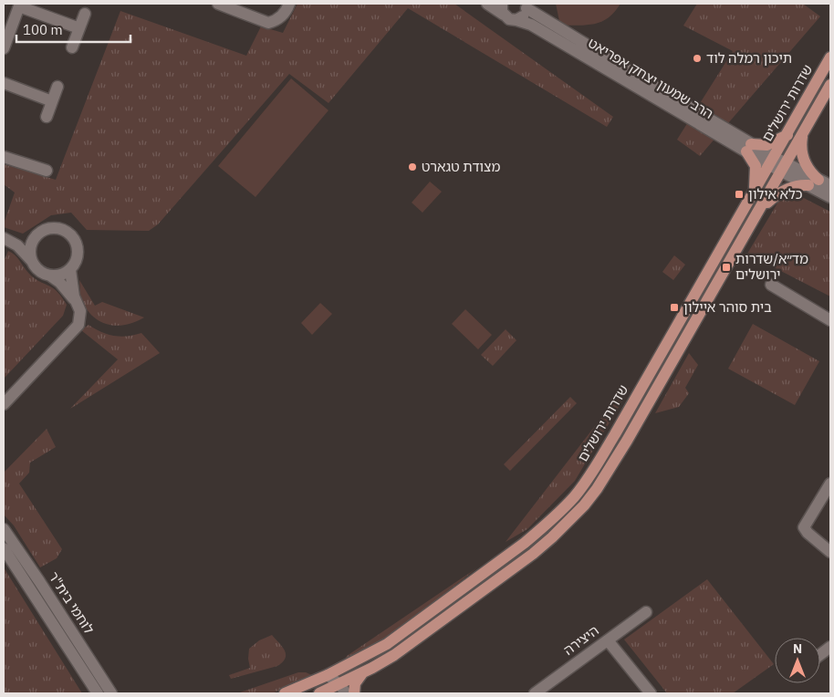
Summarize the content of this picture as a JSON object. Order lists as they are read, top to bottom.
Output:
{
  "streets": {
    "main road": ["שדרות ירושלים"],
    "street": ["הרב שמעון יצחק אפריאט", "לוחמי בית\"ר", "היצירה"]
  },
  "crossings": [
    ["הרב שמעון יצחק אפריאט", "שדרות ירושלים"]
  ],
  "places": {
    "other": ["תיכון רמלה לוד", "מצודת טגארט"],
    "transit": ["כלא אילון", "מד״א/שדרות ירושלים", "בית סוהר איילון"]
  },
  "scale_bar": "100 m",
  "north": "top"
}
